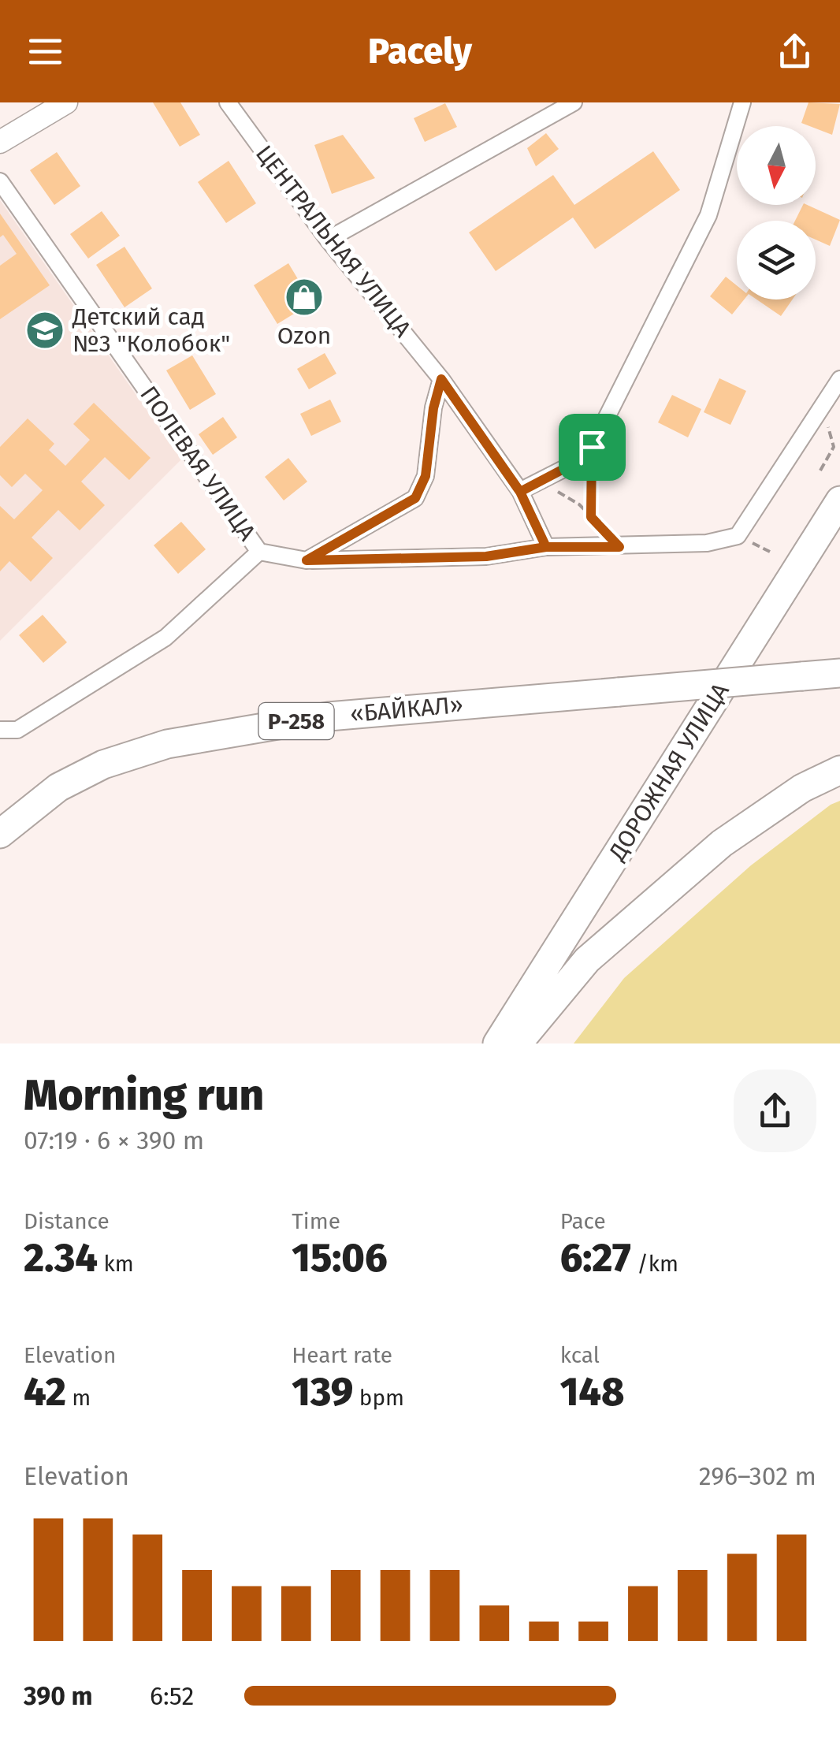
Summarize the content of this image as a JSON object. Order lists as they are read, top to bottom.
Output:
{
  "streets": {
    "highway": ["«БАЙКАЛ»", "Р-258", "ДОРОЖНАЯ УЛИЦА"],
    "street": ["ЦЕНТРАЛЬНАЯ УЛИЦА", "ПОЛЕВАЯ УЛИЦА"]
  },
  "places": {
    "shop": ["Ozon"],
    "school or university": ["Детский сад №3 \"Колобок\""]
  },
  "north": "bottom",
  "page": {
    "header": "Pacely",
    "heading": ["Morning run", "07:19 · 6 × 390 m"],
    "stats": [
      ["Distance", "2.34 km"],
      ["Time", "15:06"],
      ["Pace", "6:27 /km"],
      ["Elevation", "42 m"],
      ["Heart rate", "139 bpm"],
      ["kcal", "148"]
    ],
    "chart": ["Elevation", "296–302 m"],
    "list": [
      {
        "name": "390 m",
        "note": "6:52"
      }
    ]
  }
}
